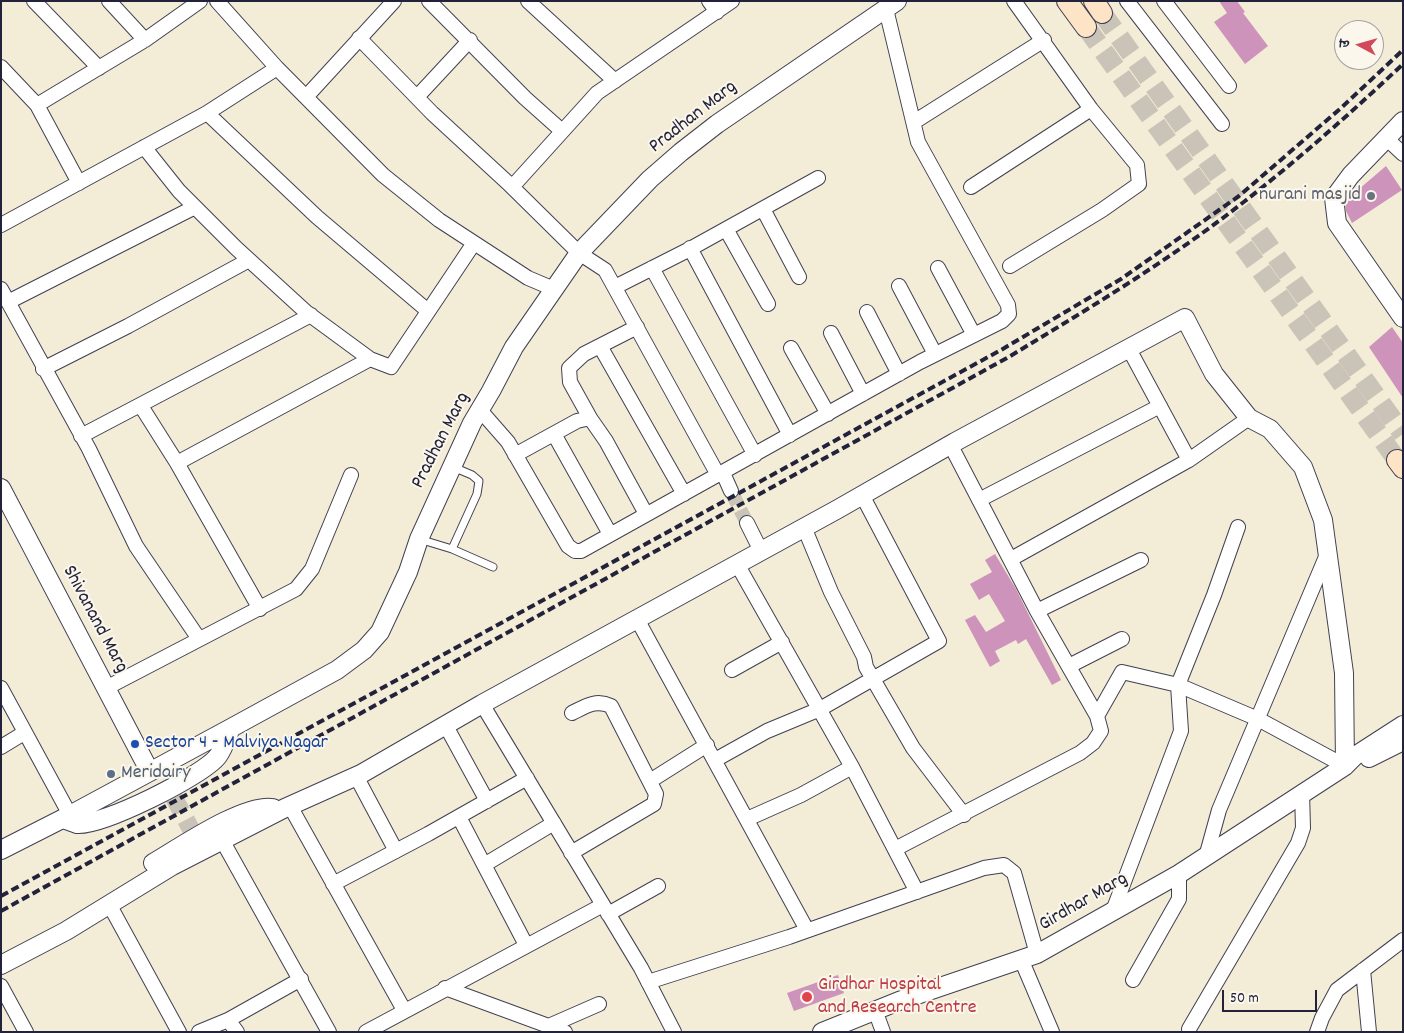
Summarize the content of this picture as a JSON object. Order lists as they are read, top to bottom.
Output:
{
  "streets": {
    "street": ["Pradhan Marg", "Shivanand Marg", "Girdhar Marg"]
  },
  "crossings": [
    ["Pradhan Marg", "Shivanand Marg"]
  ],
  "places": [
    "nurani masjid",
    "Sector 4 - Malviya Nagar",
    "Meridairy",
    "Girdhar Hospital and Research Centre"
  ],
  "scale_bar": "50 m",
  "north": "left"
}
